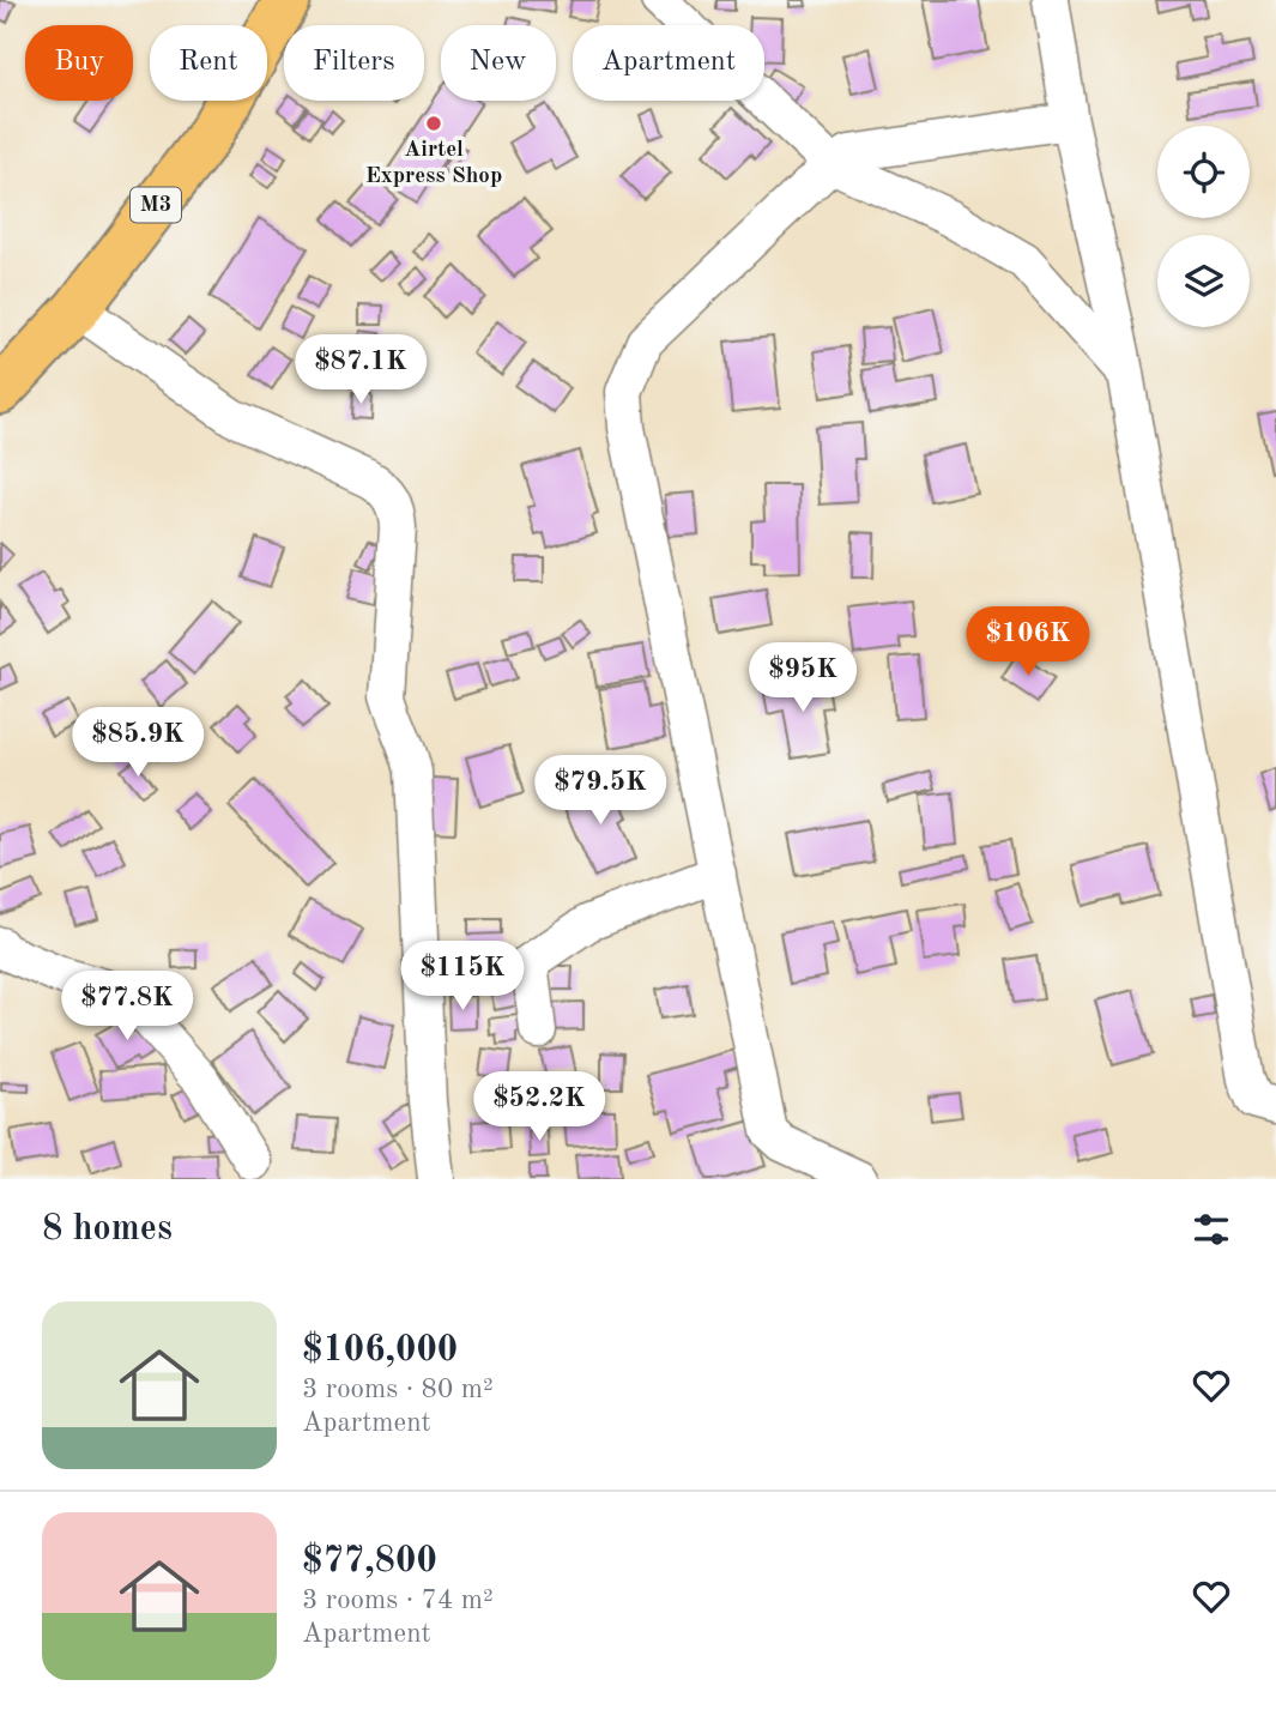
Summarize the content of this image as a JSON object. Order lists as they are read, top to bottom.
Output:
{
  "streets": {
    "highway": ["M3"]
  },
  "places": ["Airtel Express Shop"],
  "page": {
    "chip": [
      "Buy",
      "Rent",
      "Filters",
      "New",
      "Apartment"
    ],
    "price": [
      "$87.1K",
      "$106K",
      "$95K",
      "$85.9K",
      "$79.5K",
      "$115K",
      "$77.8K",
      "$52.2K"
    ],
    "heading": "8 homes",
    "list": [
      {
        "name": "$106,000",
        "note": "3 rooms · 80 m² · Apartment"
      },
      {
        "name": "$77,800",
        "note": "3 rooms · 74 m² · Apartment"
      }
    ]
  }
}
